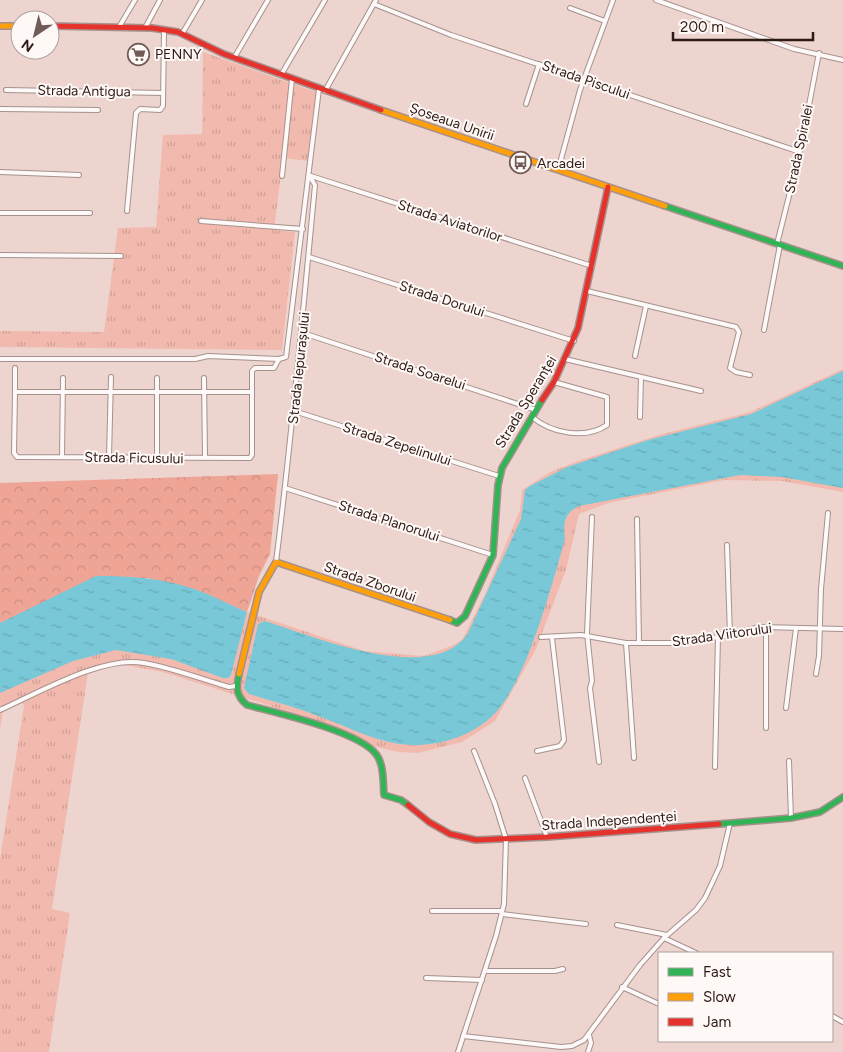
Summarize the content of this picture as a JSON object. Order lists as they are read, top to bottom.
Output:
{
  "streets": {
    "street": [
      "Strada Piscului",
      "Strada Antigua",
      "Șoseaua Unirii",
      "Strada Spiralei",
      "Strada Aviatorilor",
      "Strada Dorului",
      "Strada Iepurașului",
      "Strada Soarelui",
      "Strada Speranței",
      "Strada Zepelinului",
      "Strada Ficusului",
      "Strada Planorului",
      "Strada Zborului",
      "Strada Viitorului",
      "Strada Independenței"
    ]
  },
  "crossings": [
    ["Strada Piscului", "Strada Spiralei"],
    ["Șoseaua Unirii", "Strada Spiralei"],
    ["Șoseaua Unirii", "Strada Iepurașului"],
    ["Șoseaua Unirii", "Strada Speranței"],
    ["Strada Aviatorilor", "Strada Iepurașului"],
    ["Strada Aviatorilor", "Strada Speranței"],
    ["Strada Dorului", "Strada Iepurașului"],
    ["Strada Dorului", "Strada Speranței"],
    ["Strada Iepurașului", "Strada Soarelui"],
    ["Strada Iepurașului", "Strada Zepelinului"],
    ["Strada Iepurașului", "Strada Ficusului"],
    ["Strada Iepurașului", "Strada Planorului"],
    ["Strada Iepurașului", "Strada Zborului"],
    ["Strada Soarelui", "Strada Speranței"],
    ["Strada Speranței", "Strada Zepelinului"],
    ["Strada Speranței", "Strada Planorului"],
    ["Strada Speranței", "Strada Zborului"]
  ],
  "places": {
    "supermarket": ["PENNY"],
    "bus stop": ["Arcadei"]
  },
  "legend": ["Fast", "Slow", "Jam"],
  "scale_bar": "200 m",
  "north": "bottom left"
}
